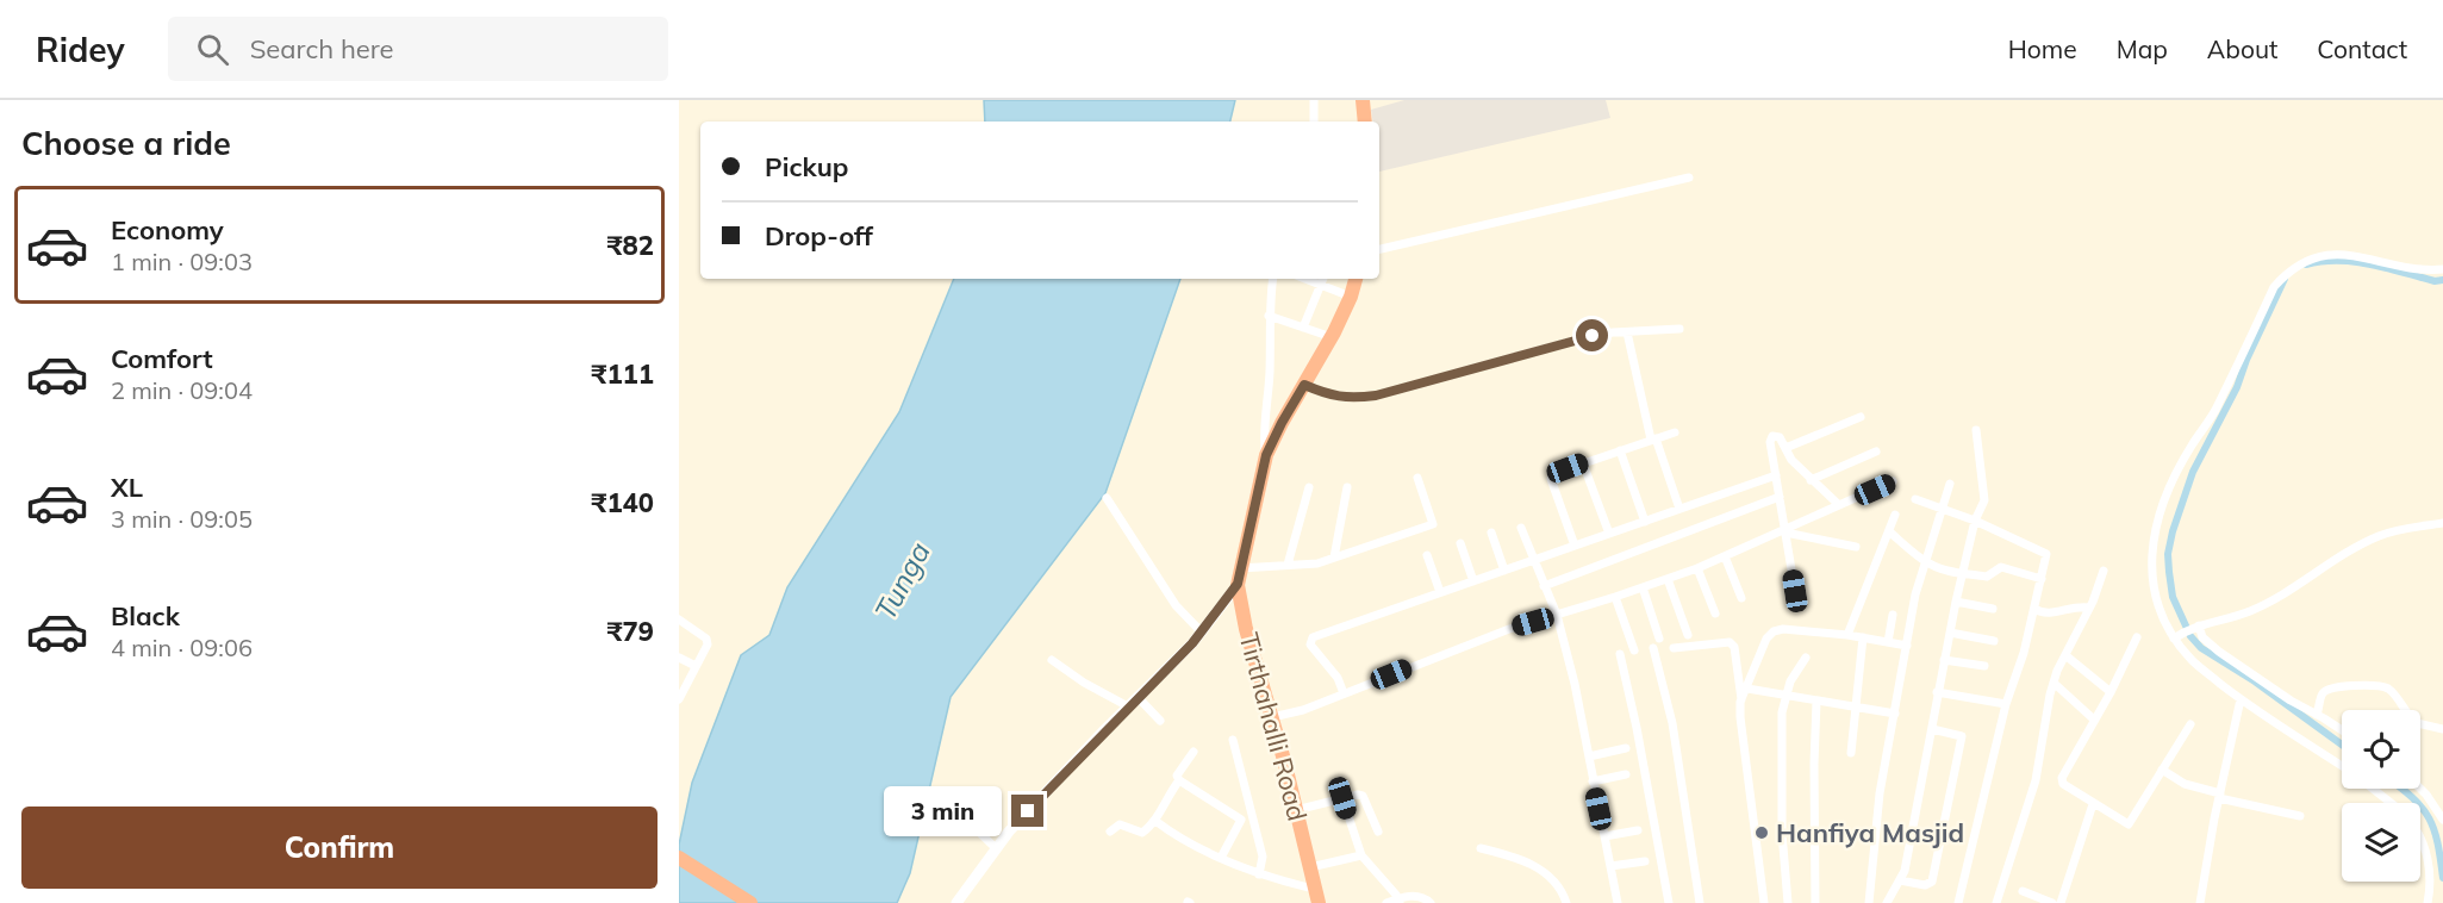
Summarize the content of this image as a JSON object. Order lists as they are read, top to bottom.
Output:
{
  "streets": {
    "highway": ["Tirthahalli Road"]
  },
  "water": ["Tunga"],
  "places": ["Hanfiya Masjid"],
  "page": {
    "header": "Ridey",
    "search": "Search here",
    "nav": [
      "Home",
      "Map",
      "About",
      "Contact"
    ],
    "heading": "Choose a ride",
    "banner": ["Pickup", "Drop-off"],
    "list": [
      {
        "name": "Economy",
        "note": "1 min · 09:03",
        "value": "₹82"
      },
      {
        "name": "Comfort",
        "note": "2 min · 09:04",
        "value": "₹111"
      },
      {
        "name": "XL",
        "note": "3 min · 09:05",
        "value": "₹140"
      },
      {
        "name": "Black",
        "note": "4 min · 09:06",
        "value": "₹79"
      }
    ],
    "bubble": "3 min",
    "buttons": "Confirm"
  }
}
